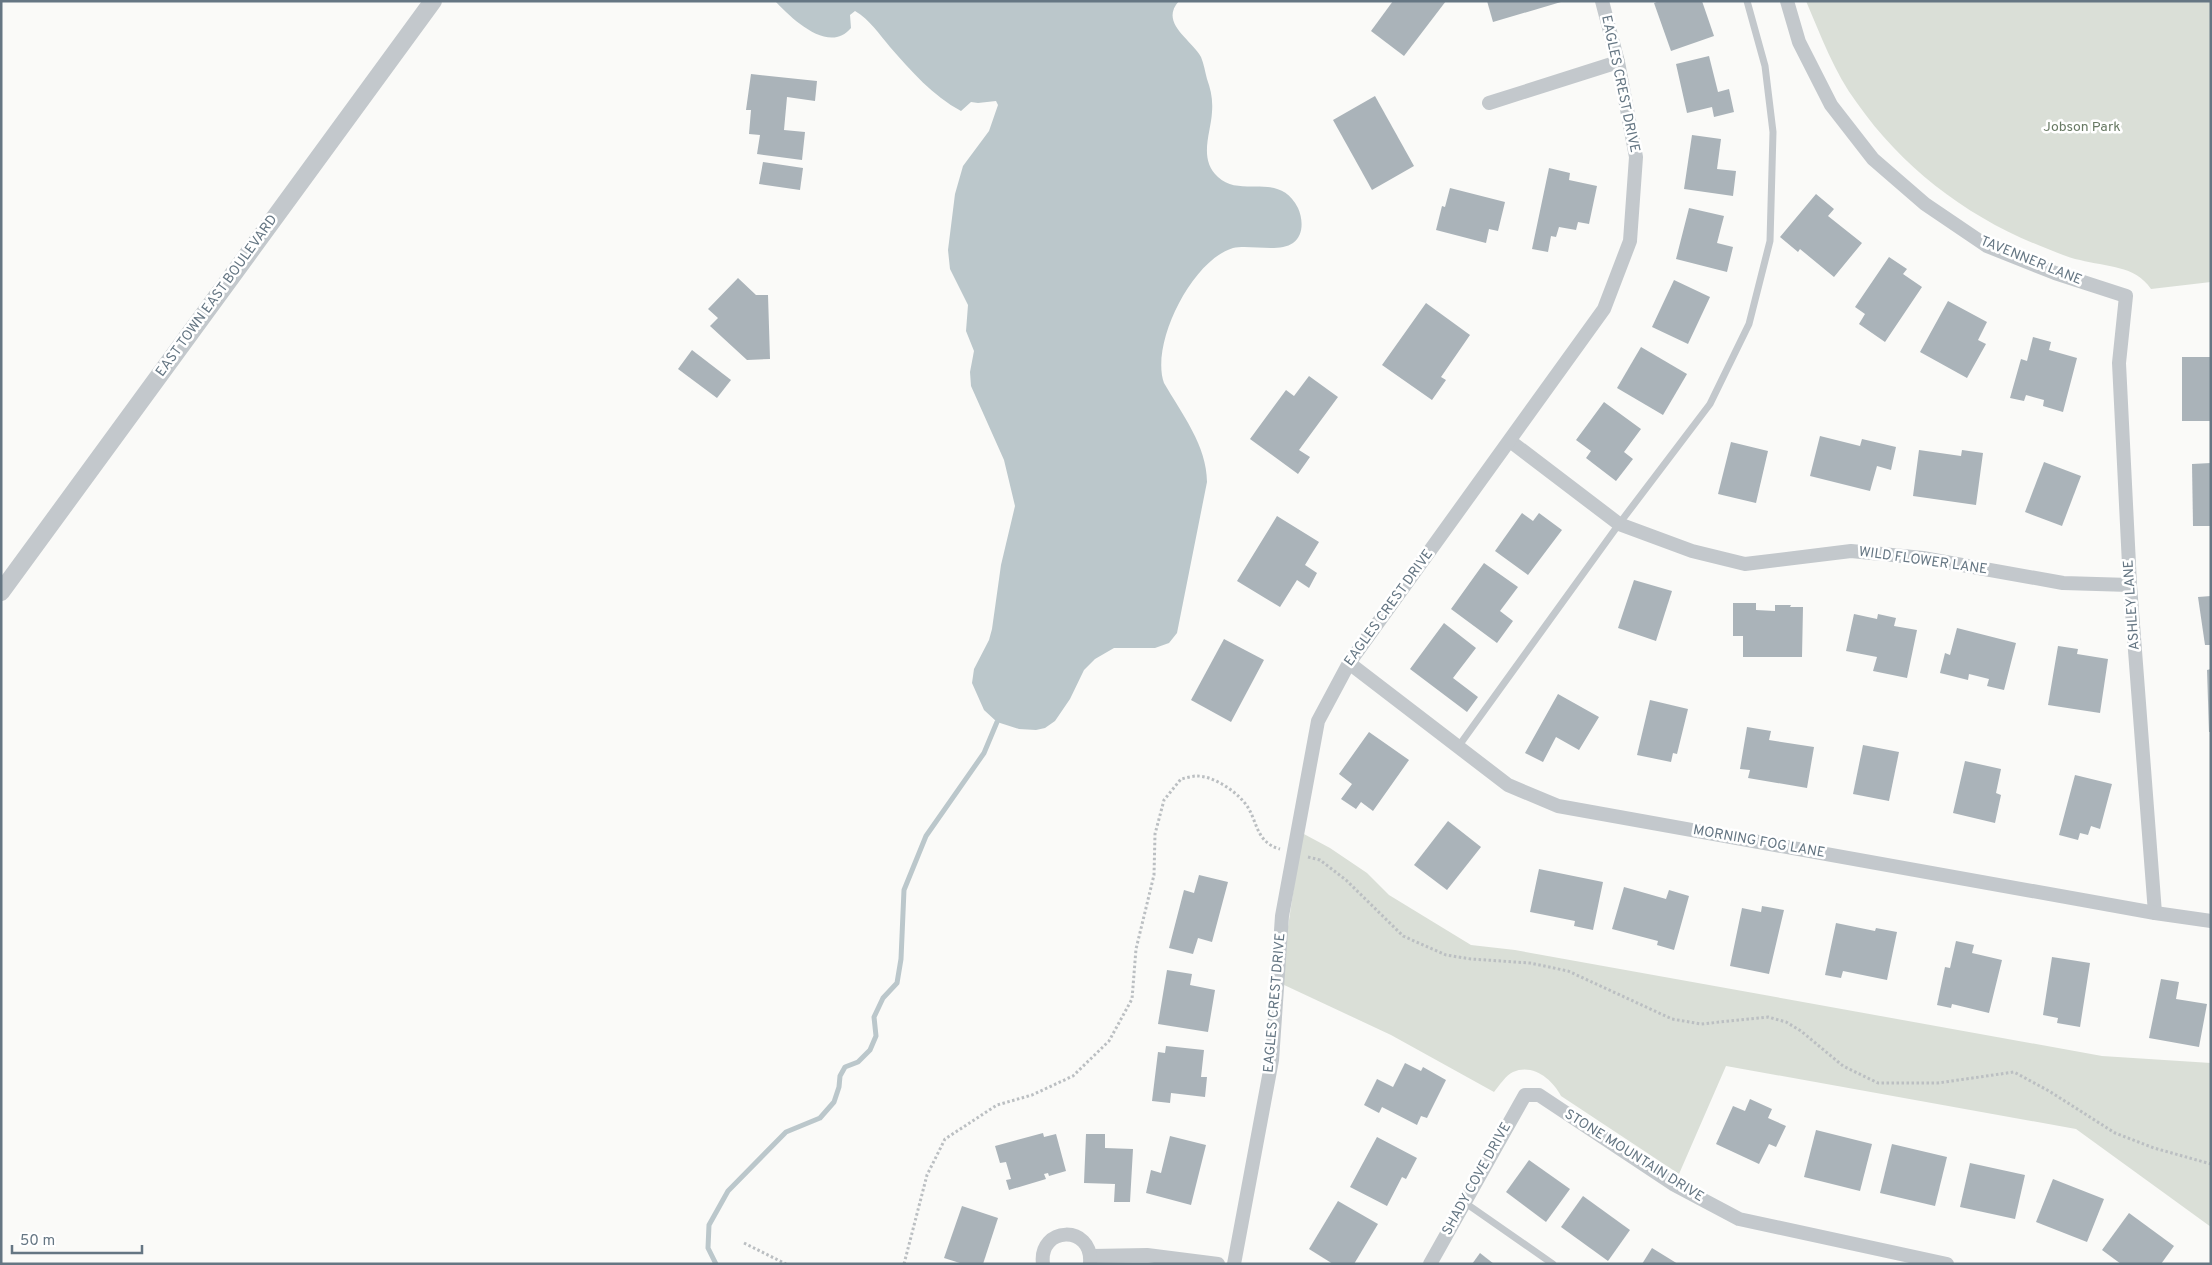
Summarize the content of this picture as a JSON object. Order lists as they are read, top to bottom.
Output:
{
  "streets": {
    "street": [
      "EAGLES CREST DRIVE",
      "TAVENNER LANE",
      "EAST TOWN EAST BOULEVARD",
      "WILD FLOWER LANE",
      "ASHLEY LANE",
      "MORNING FOG LANE",
      "STONE MOUNTAIN DRIVE",
      "SHADY COVE DRIVE"
    ]
  },
  "crossings": [
    ["EAGLES CREST DRIVE", "WILD FLOWER LANE"],
    ["EAGLES CREST DRIVE", "MORNING FOG LANE"],
    ["TAVENNER LANE", "ASHLEY LANE"],
    ["WILD FLOWER LANE", "ASHLEY LANE"],
    ["ASHLEY LANE", "MORNING FOG LANE"],
    ["STONE MOUNTAIN DRIVE", "SHADY COVE DRIVE"]
  ],
  "parks": ["Jobson Park"],
  "scale_bar": "50 m"
}
